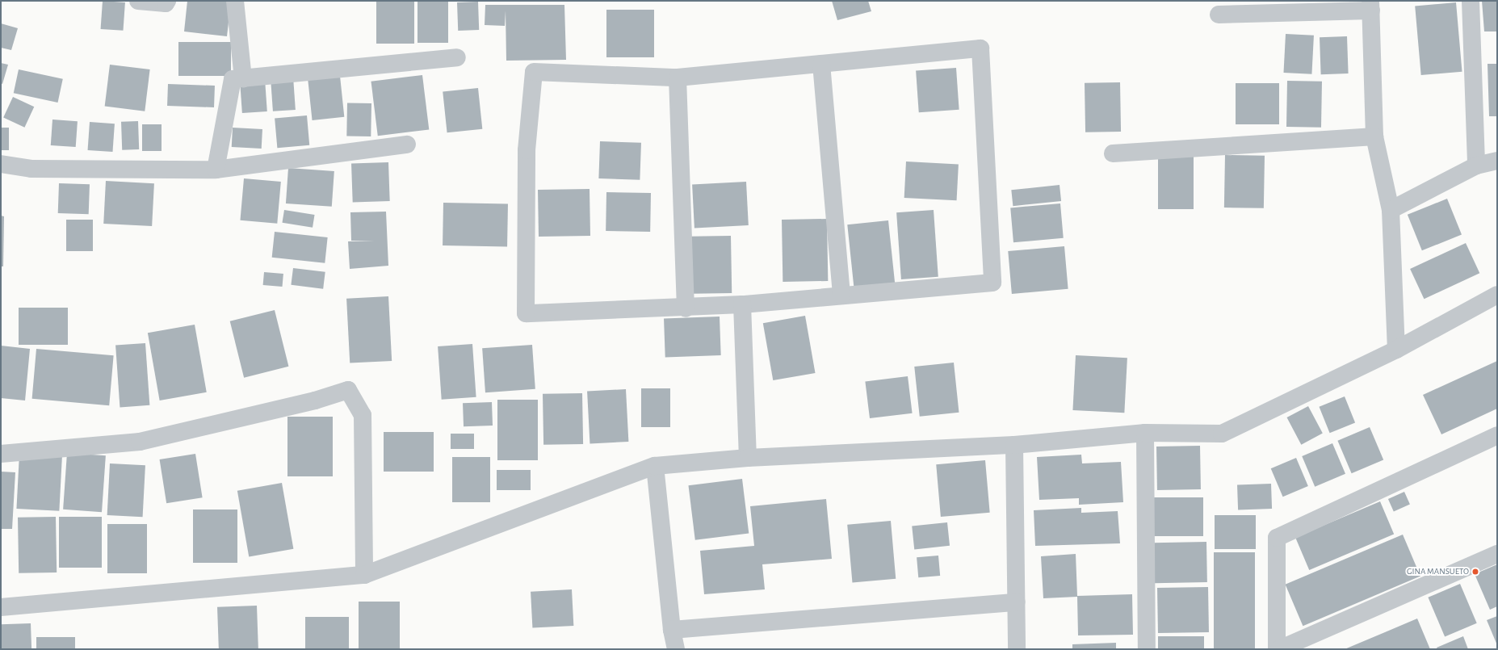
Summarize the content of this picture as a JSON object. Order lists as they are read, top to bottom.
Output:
{
  "places": ["GINA MANSUETO"]
}
